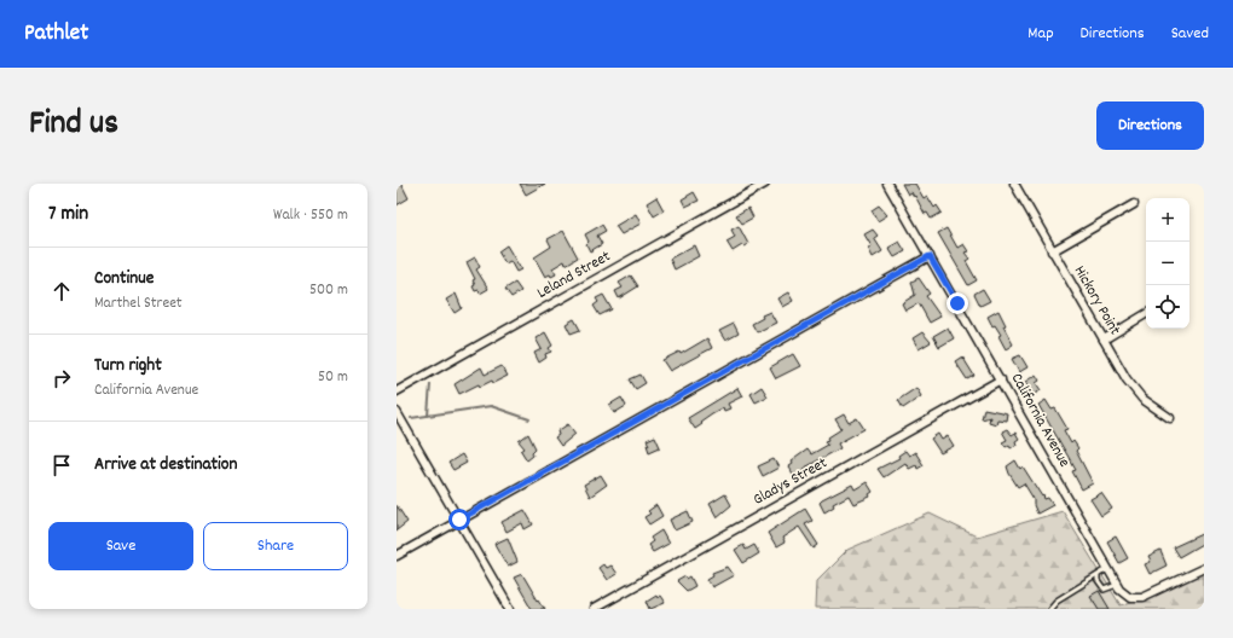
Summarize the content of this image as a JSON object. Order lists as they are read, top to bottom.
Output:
{
  "streets": {
    "street": [
      "Leland Street",
      "Hickory Point",
      "California Avenue",
      "Gladys Street"
    ]
  },
  "crossings": [
    ["California Avenue", "Gladys Street"]
  ],
  "page": {
    "header": "Pathlet",
    "nav": ["Map", "Directions", "Saved"],
    "title": "Find us",
    "buttons": [
      "Directions",
      ["Save", "Share"]
    ],
    "heading": ["7 min", "Walk · 550 m"],
    "map_buttons": ["+", "−"],
    "list": [
      ["Continue", "Marthel Street", "500 m"],
      ["Turn right", "California Avenue", "50 m"],
      "Arrive at destination"
    ]
  }
}
